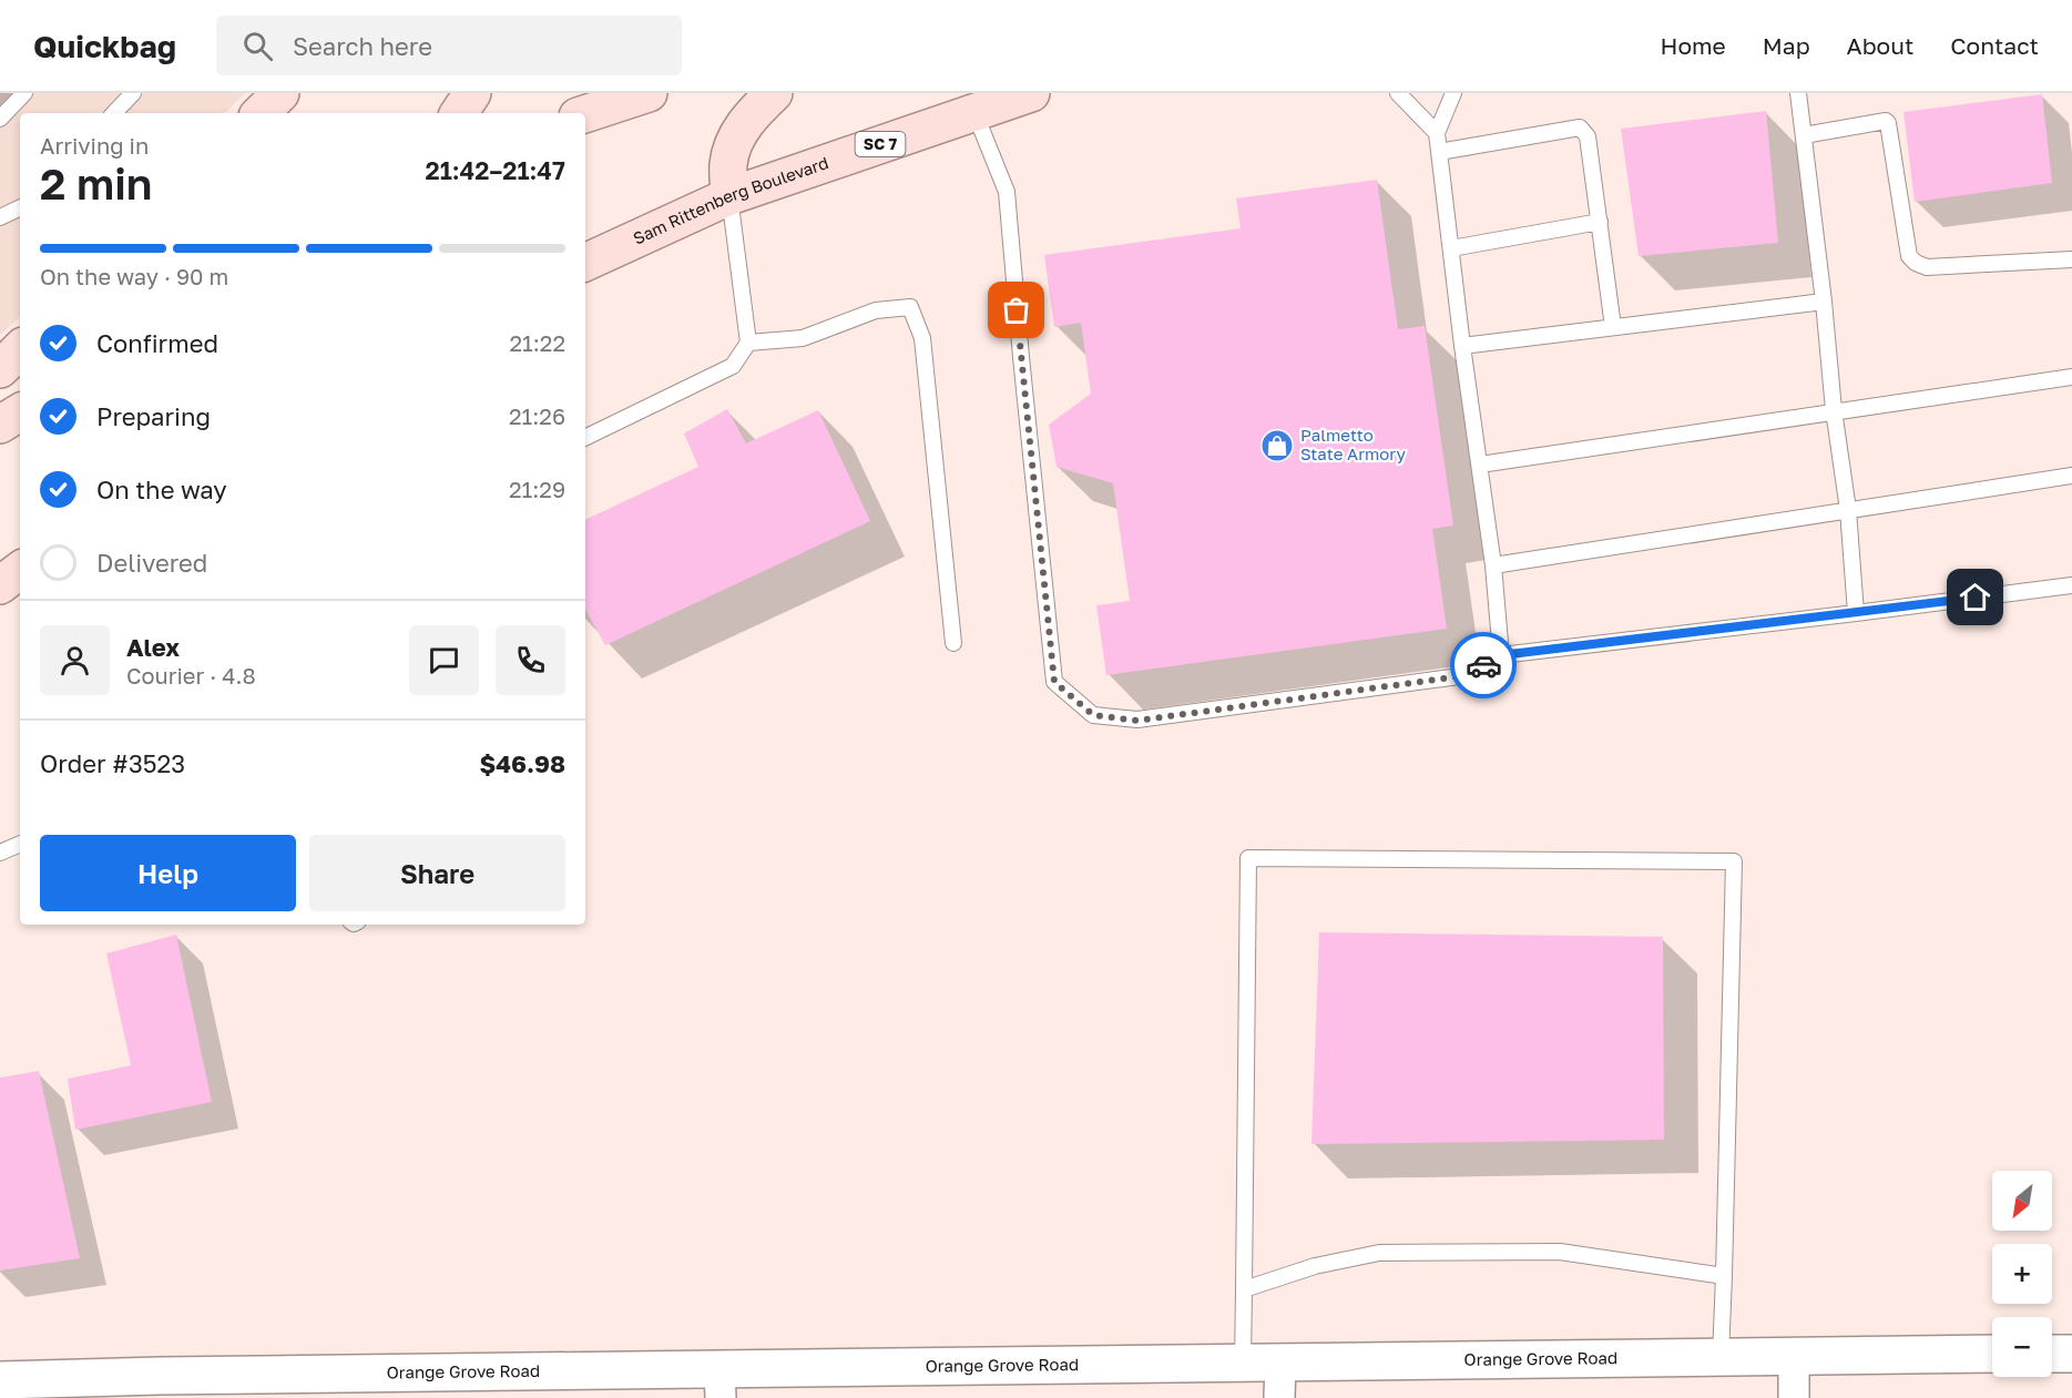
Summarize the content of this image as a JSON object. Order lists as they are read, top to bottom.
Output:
{
  "streets": {
    "main road": ["SC 7", "Sam Rittenberg Boulevard"],
    "street": ["Orange Grove Road"]
  },
  "places": {
    "shop": ["Palmetto State Armory"]
  },
  "north": "bottom left",
  "page": {
    "header": "Quickbag",
    "search": "Search here",
    "nav": [
      "Home",
      "Map",
      "About",
      "Contact"
    ],
    "heading": ["2 min", "Arriving in", "21:42–21:47"],
    "panel": [
      "Alex",
      "Courier · 4.8",
      "Order #3523",
      "$46.98"
    ],
    "bar": "On the way · 90 m",
    "list": [
      ["Confirmed", "21:22"],
      ["Preparing", "21:26"],
      ["On the way", "21:29"],
      "Delivered"
    ],
    "buttons": ["Help", "Share"],
    "map_buttons": ["+", "−"]
  }
}
